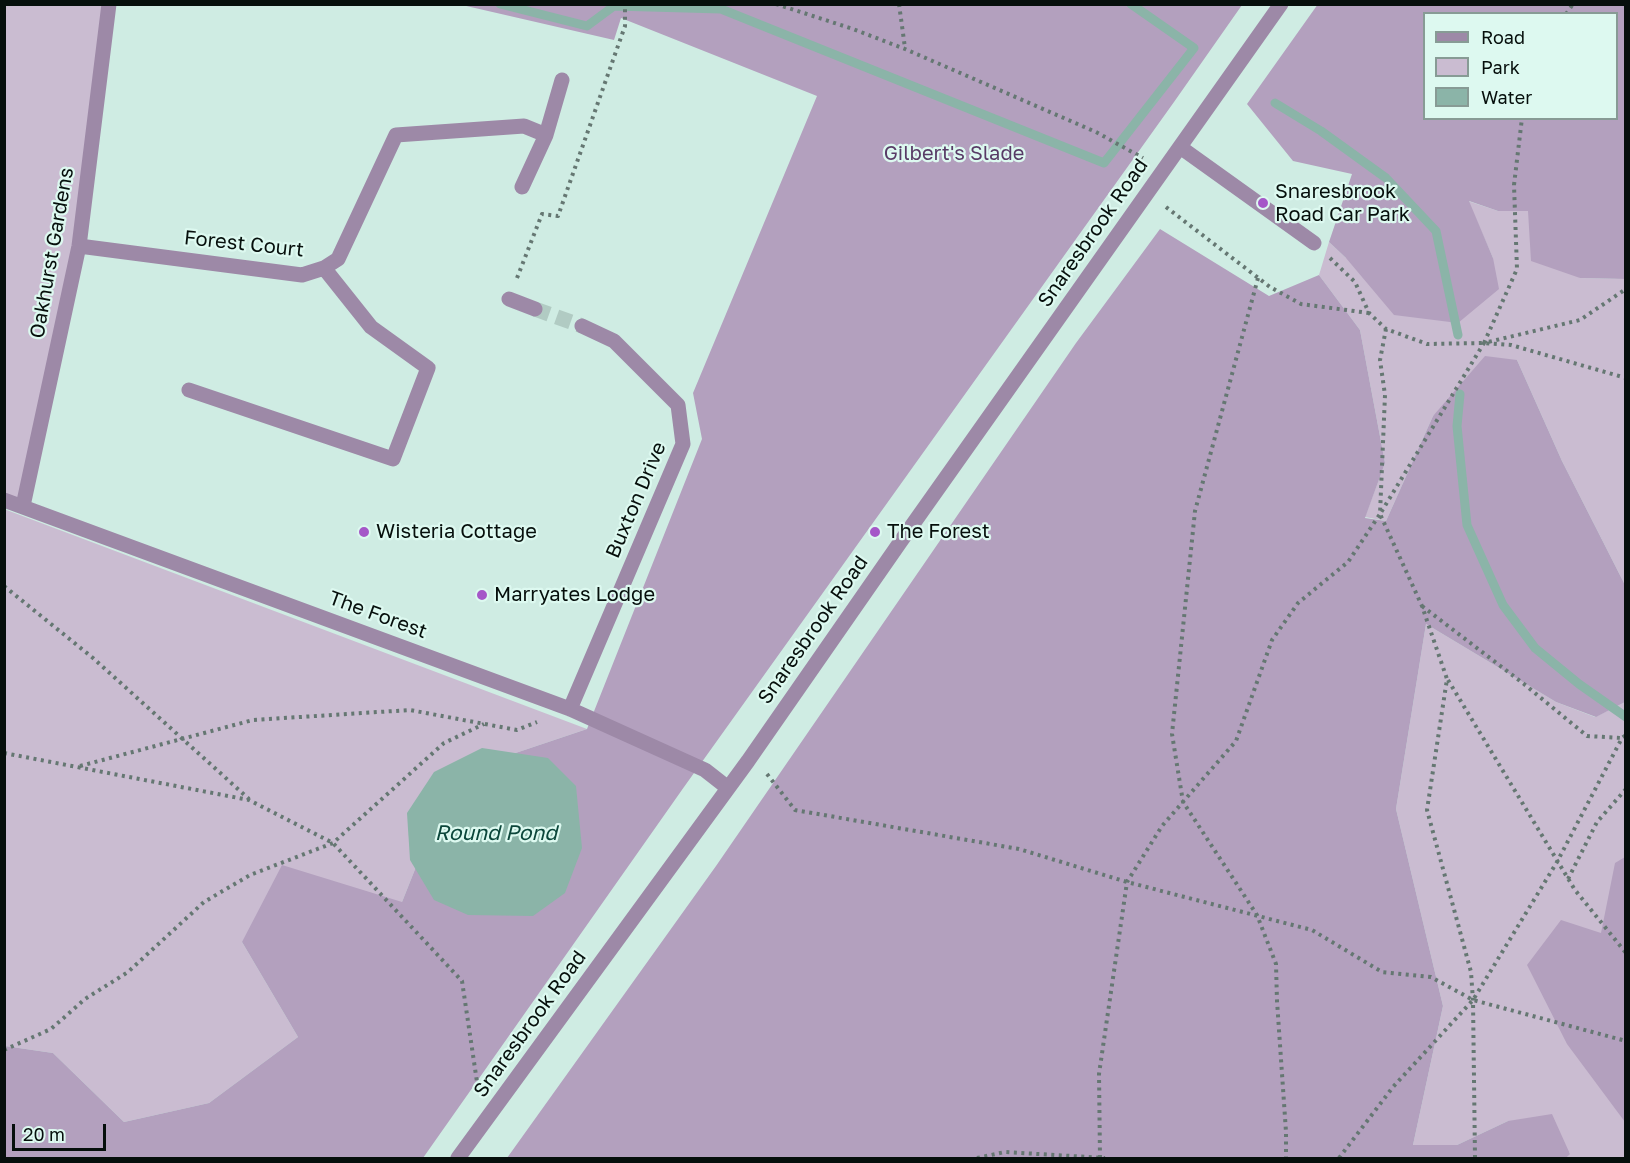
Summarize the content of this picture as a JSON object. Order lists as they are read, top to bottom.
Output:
{
  "streets": {
    "street": [
      "Snaresbrook Road",
      "Forest Court",
      "Oakhurst Gardens",
      "Buxton Drive",
      "The Forest"
    ]
  },
  "crossings": [
    ["Snaresbrook Road", "The Forest"],
    ["Forest Court", "Oakhurst Gardens"],
    ["Oakhurst Gardens", "The Forest"],
    ["Buxton Drive", "The Forest"]
  ],
  "water": ["Round Pond"],
  "parks": ["Gilbert's Slade"],
  "places": [
    "Snaresbrook Road Car Park",
    "Wisteria Cottage",
    "The Forest",
    "Marryates Lodge"
  ],
  "legend": ["Road", "Park", "Water"],
  "scale_bar": "20 m"
}
